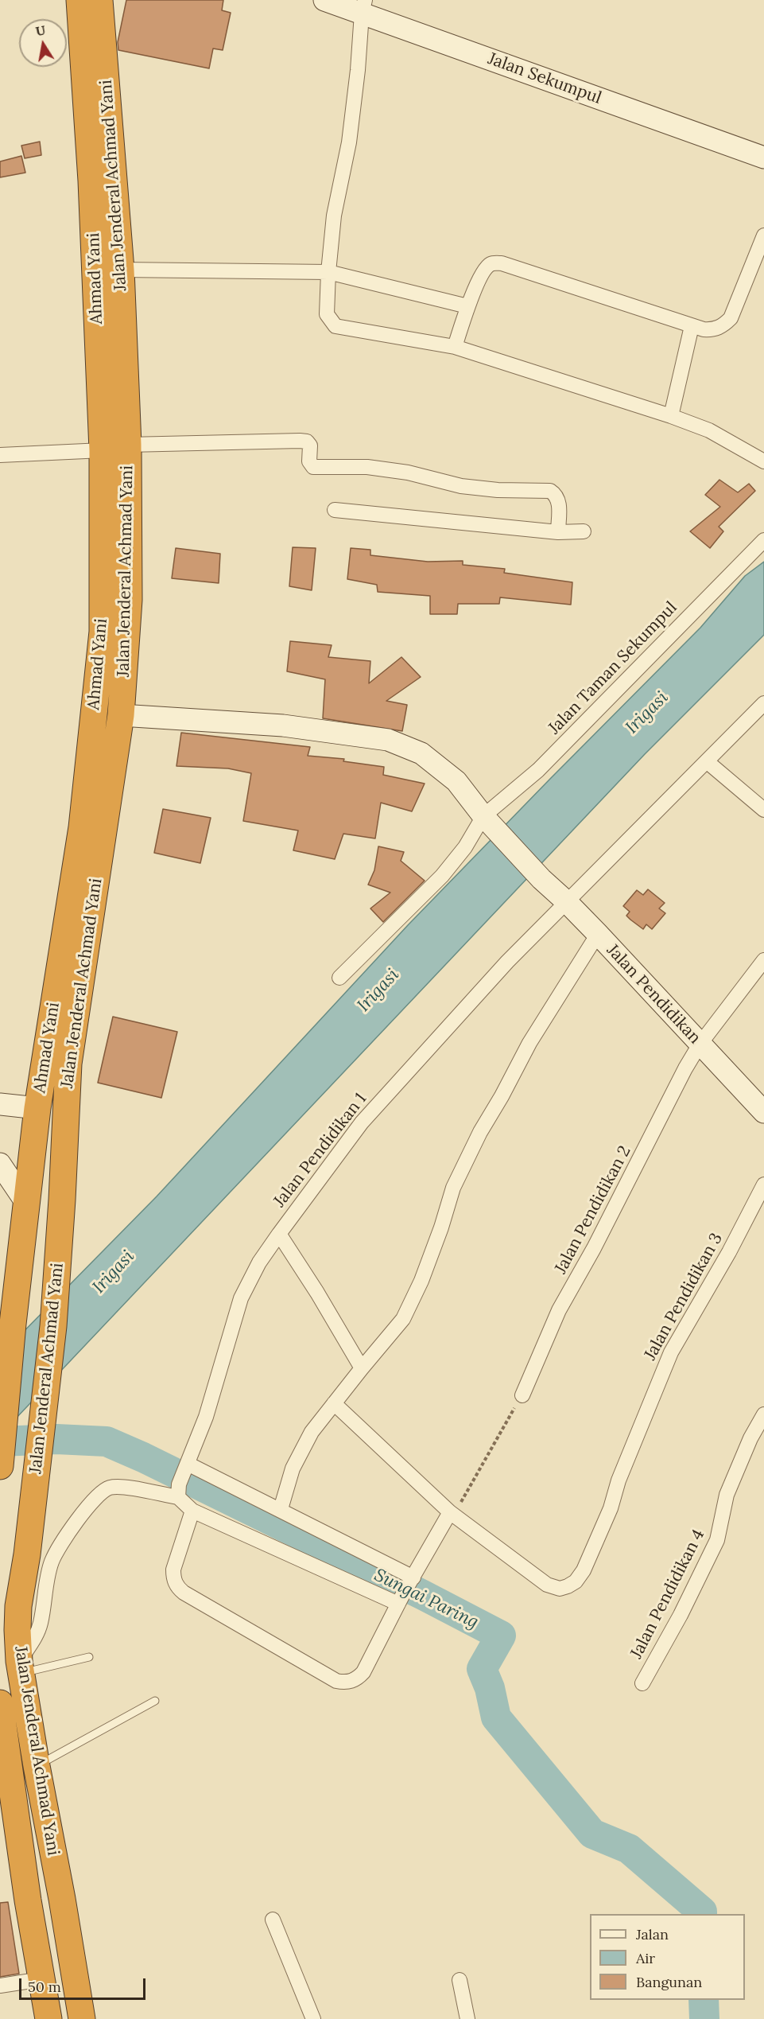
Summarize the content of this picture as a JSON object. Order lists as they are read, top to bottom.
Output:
{
  "streets": {
    "highway": ["Jalan Jenderal Achmad Yani", "Ahmad Yani"],
    "street": [
      "Jalan Sekumpul",
      "Jalan Taman Sekumpul",
      "Jalan Pendidikan",
      "Jalan Pendidikan 1",
      "Jalan Pendidikan 2",
      "Jalan Pendidikan 3",
      "Jalan Pendidikan 4"
    ]
  },
  "crossings": [
    ["Jalan Jenderal Achmad Yani", "Ahmad Yani"],
    ["Jalan Jenderal Achmad Yani", "Jalan Pendidikan"],
    ["Jalan Taman Sekumpul", "Jalan Pendidikan"],
    ["Jalan Pendidikan", "Jalan Pendidikan 1"],
    ["Jalan Pendidikan", "Jalan Pendidikan 2"]
  ],
  "water": ["Irigasi", "Sungai Paring"],
  "legend": ["Jalan", "Air", "Bangunan"],
  "scale_bar": "50 m",
  "north": "top"
}
